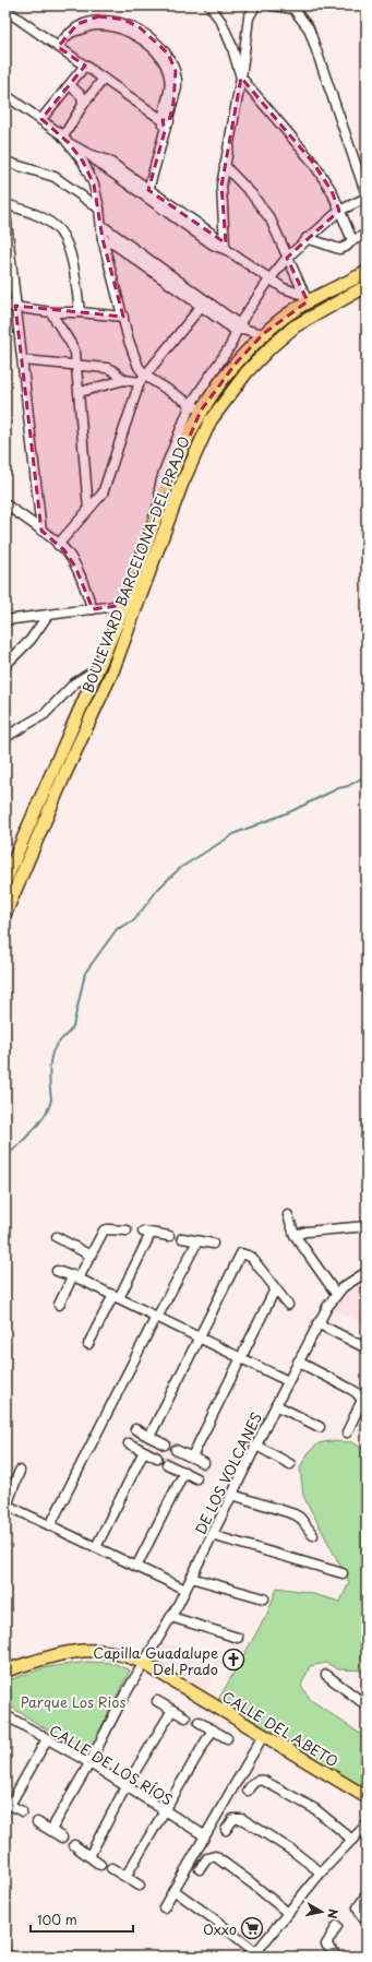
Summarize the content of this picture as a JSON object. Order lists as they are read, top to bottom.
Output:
{
  "streets": {
    "main road": ["BOULEVARD BARCELONA-DEL PRADO", "CALLE DEL ABETO"],
    "street": ["DE LOS VOLCANES", "CALLE DE LOS RÍOS"]
  },
  "crossings": [
    ["DE LOS VOLCANES", "CALLE DEL ABETO"],
    ["DE LOS VOLCANES", "CALLE DE LOS RÍOS"]
  ],
  "parks": ["Parque Los Rios"],
  "places": {
    "church": ["Capilla Guadalupe Del Prado"],
    "supermarket": ["Oxxo"]
  },
  "scale_bar": "100 m",
  "north": "right"
}
